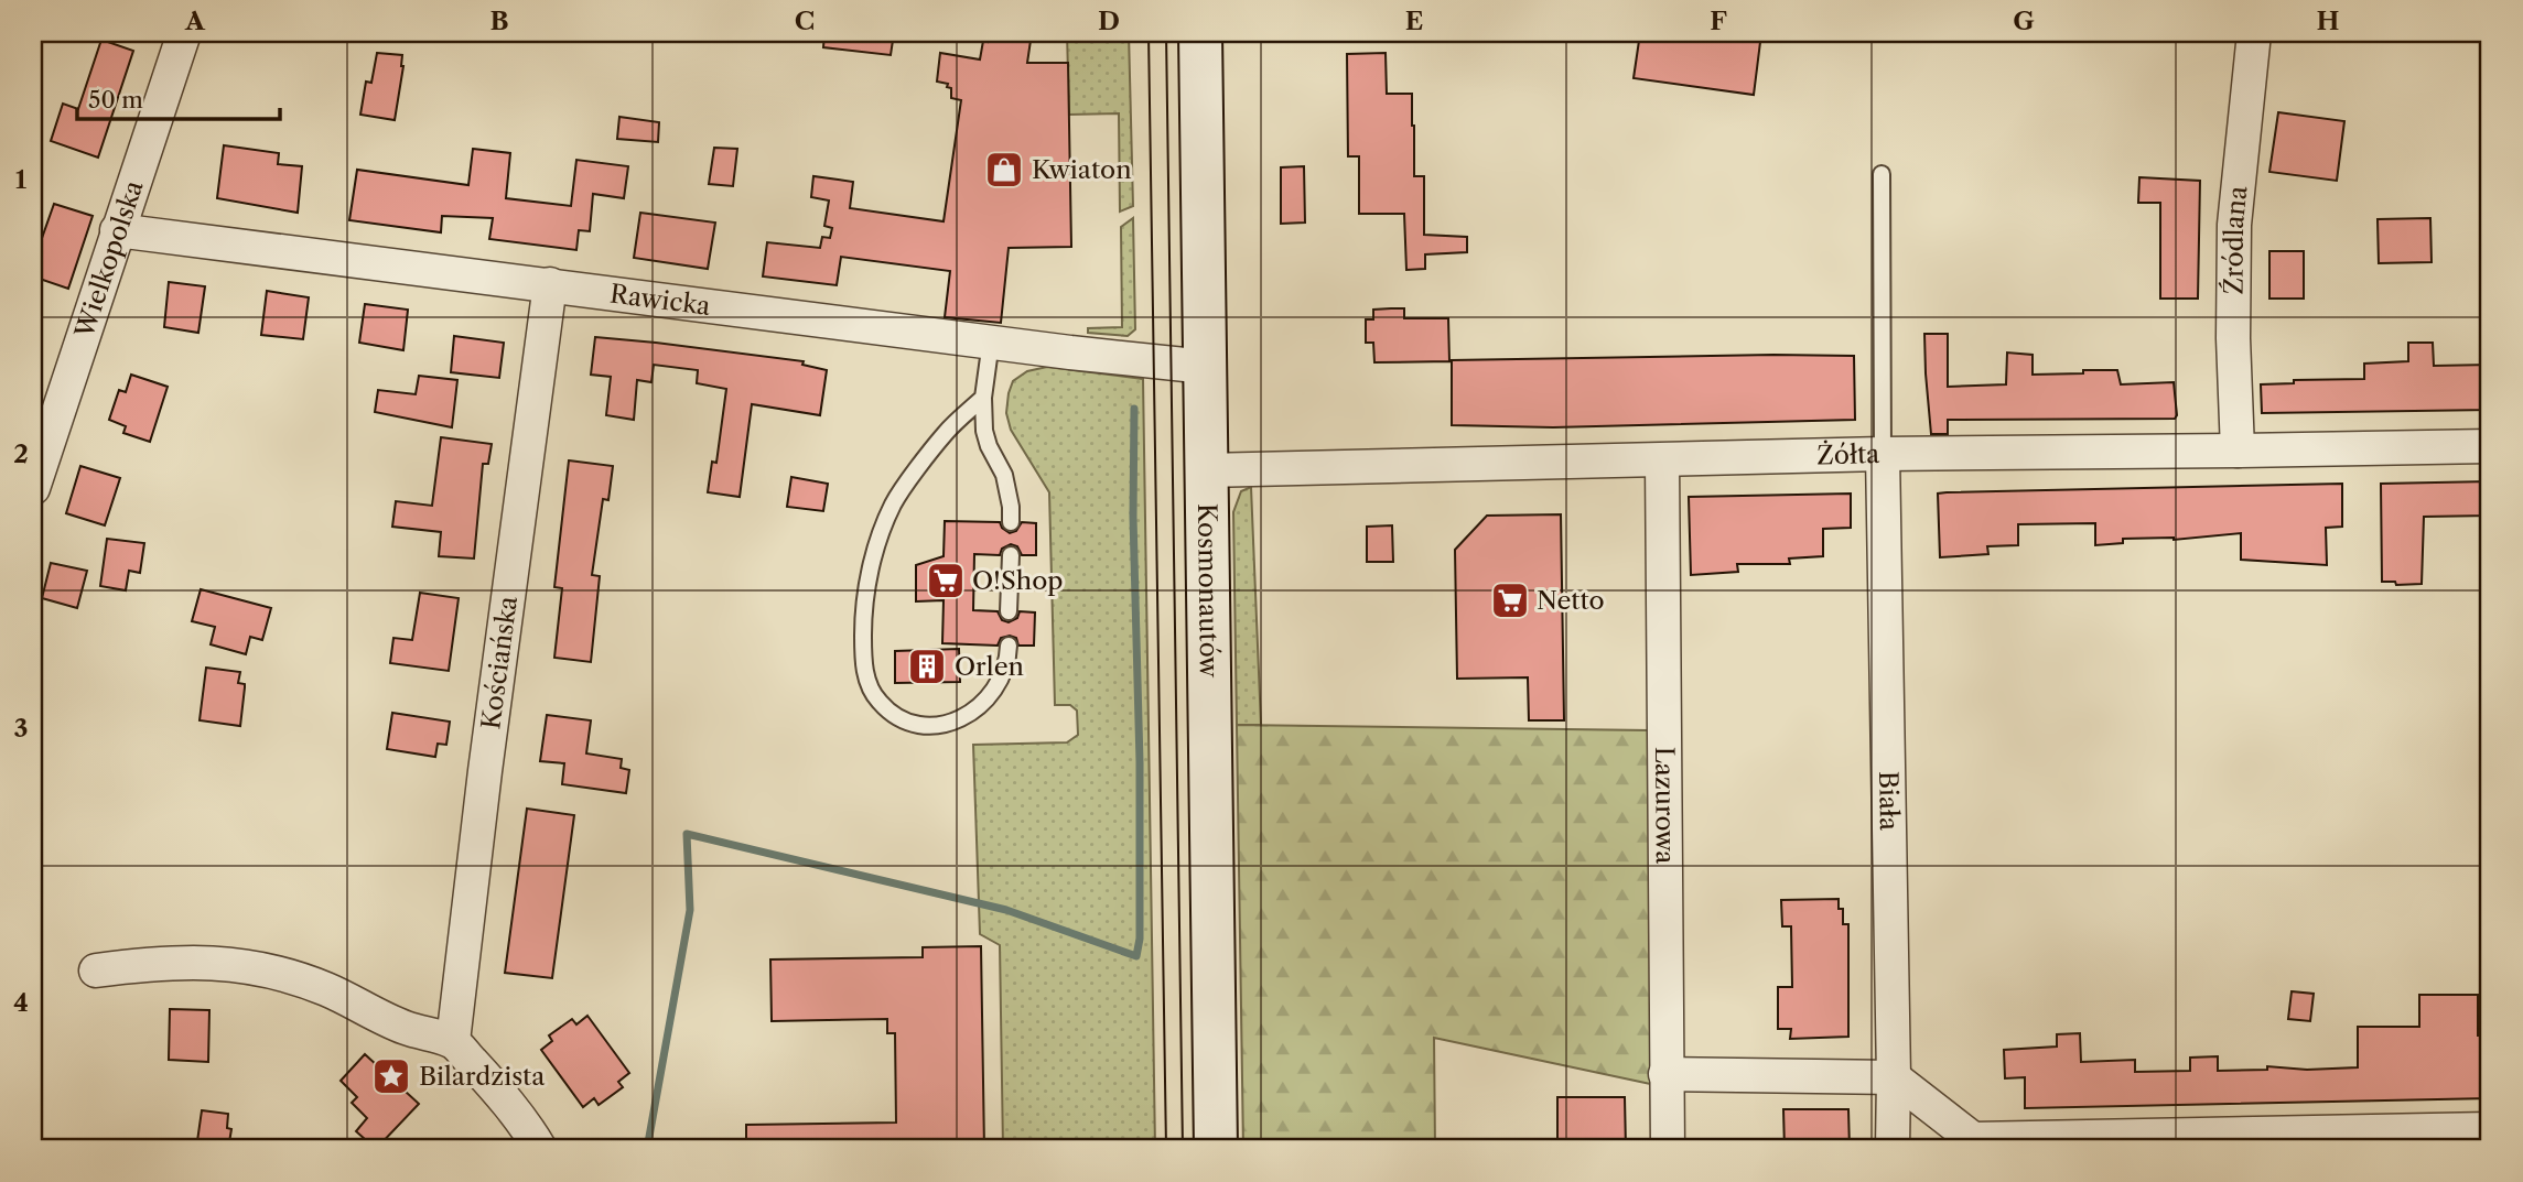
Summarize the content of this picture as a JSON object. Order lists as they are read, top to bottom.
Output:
{
  "streets": {
    "main road": ["Kosmonautów"],
    "street": [
      "Źródlana",
      "Wielkopolska",
      "Rawicka",
      "Żółta",
      "Kościańska",
      "Biała",
      "Lazurowa"
    ]
  },
  "crossings": [
    ["Źródlana", "Żółta"],
    ["Wielkopolska", "Rawicka"],
    ["Rawicka", "Kosmonautów"],
    ["Rawicka", "Kościańska"],
    ["Żółta", "Kosmonautów"],
    ["Żółta", "Biała"],
    ["Żółta", "Lazurowa"]
  ],
  "places": {
    "shop": ["Kwiaton"],
    "supermarket": ["O!Shop", "Netto"],
    "building": ["Orlen"],
    "place": ["Bilardzista"]
  },
  "scale_bar": "50 m",
  "grid": {
    "columns": [
      "A",
      "B",
      "C",
      "D",
      "E",
      "F",
      "G",
      "H"
    ],
    "rows": [
      "1",
      "2",
      "3",
      "4"
    ]
  }
}
